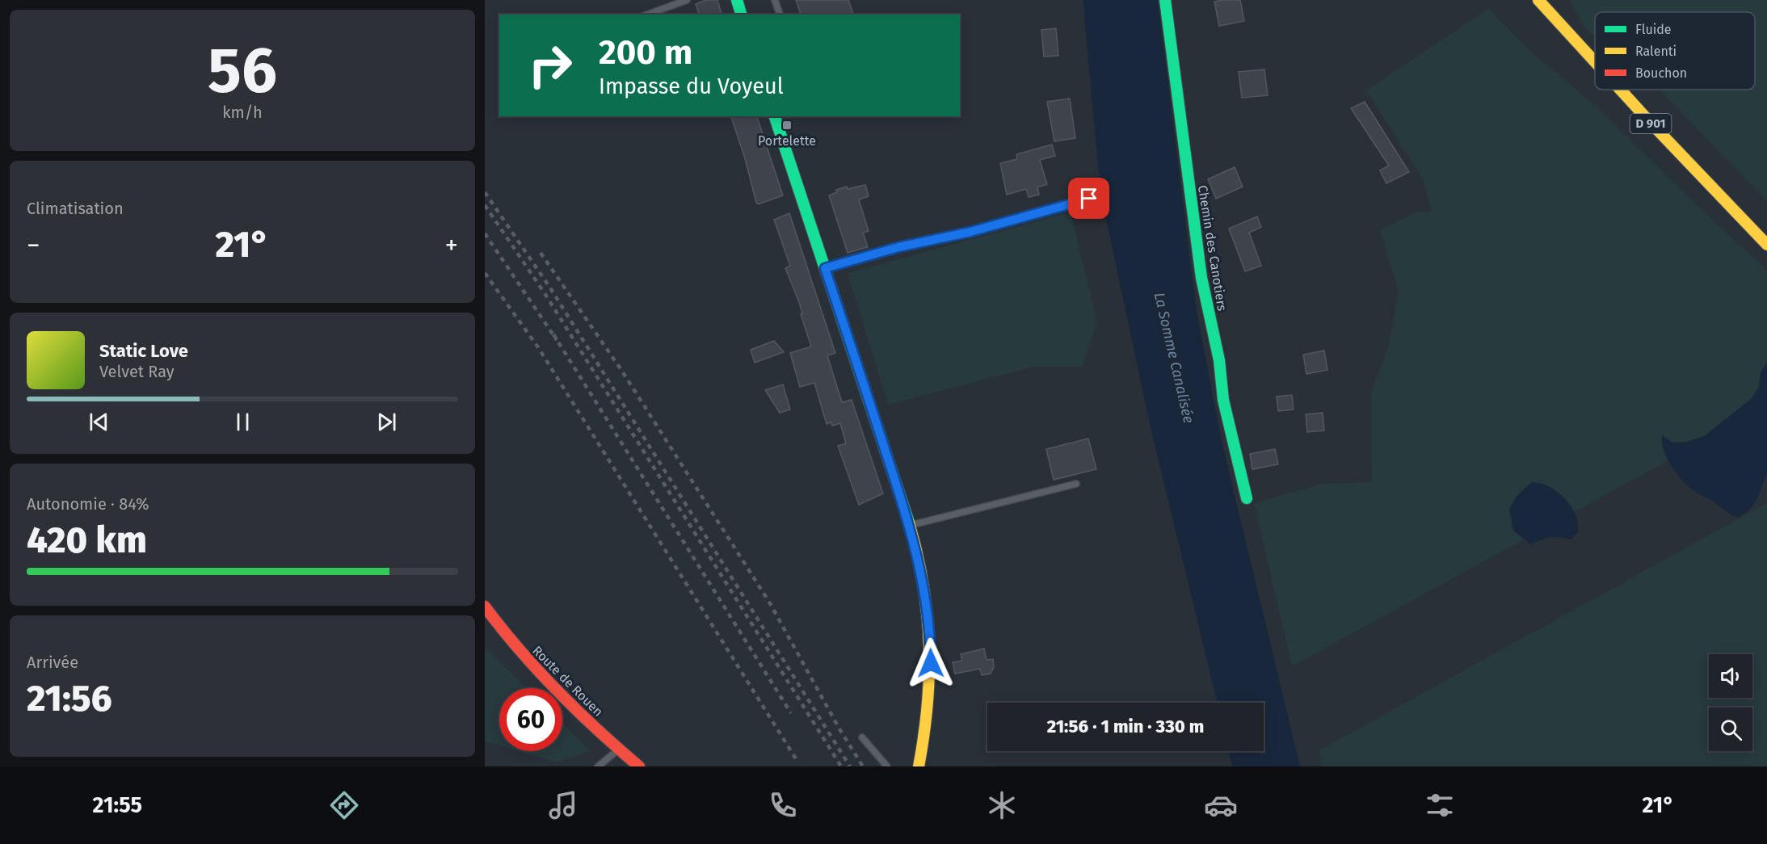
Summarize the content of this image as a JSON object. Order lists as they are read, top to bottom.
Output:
{
  "streets": {
    "main road": ["D 901", "Chemin des Canotiers", "Route de Rouen"]
  },
  "water": ["La Somme Canalisée"],
  "places": {
    "transit": ["Portelette"]
  },
  "legend": ["Fluide", "Ralenti", "Bouchon"],
  "page": {
    "tile": [
      ["56", "km/h"],
      "Climatisation",
      ["Autonomie · 84%", "420 km"],
      ["Arrivée", "21:56"]
    ],
    "turn": ["200 m", "Impasse du Voyeul"],
    "heat": ["−", "21°", "+"],
    "song": ["Static Love", "Velvet Ray"],
    "limit": "60",
    "trip": "21:56 · 1 min · 330 m",
    "tabs": ["21:55", "21°"]
  }
}
